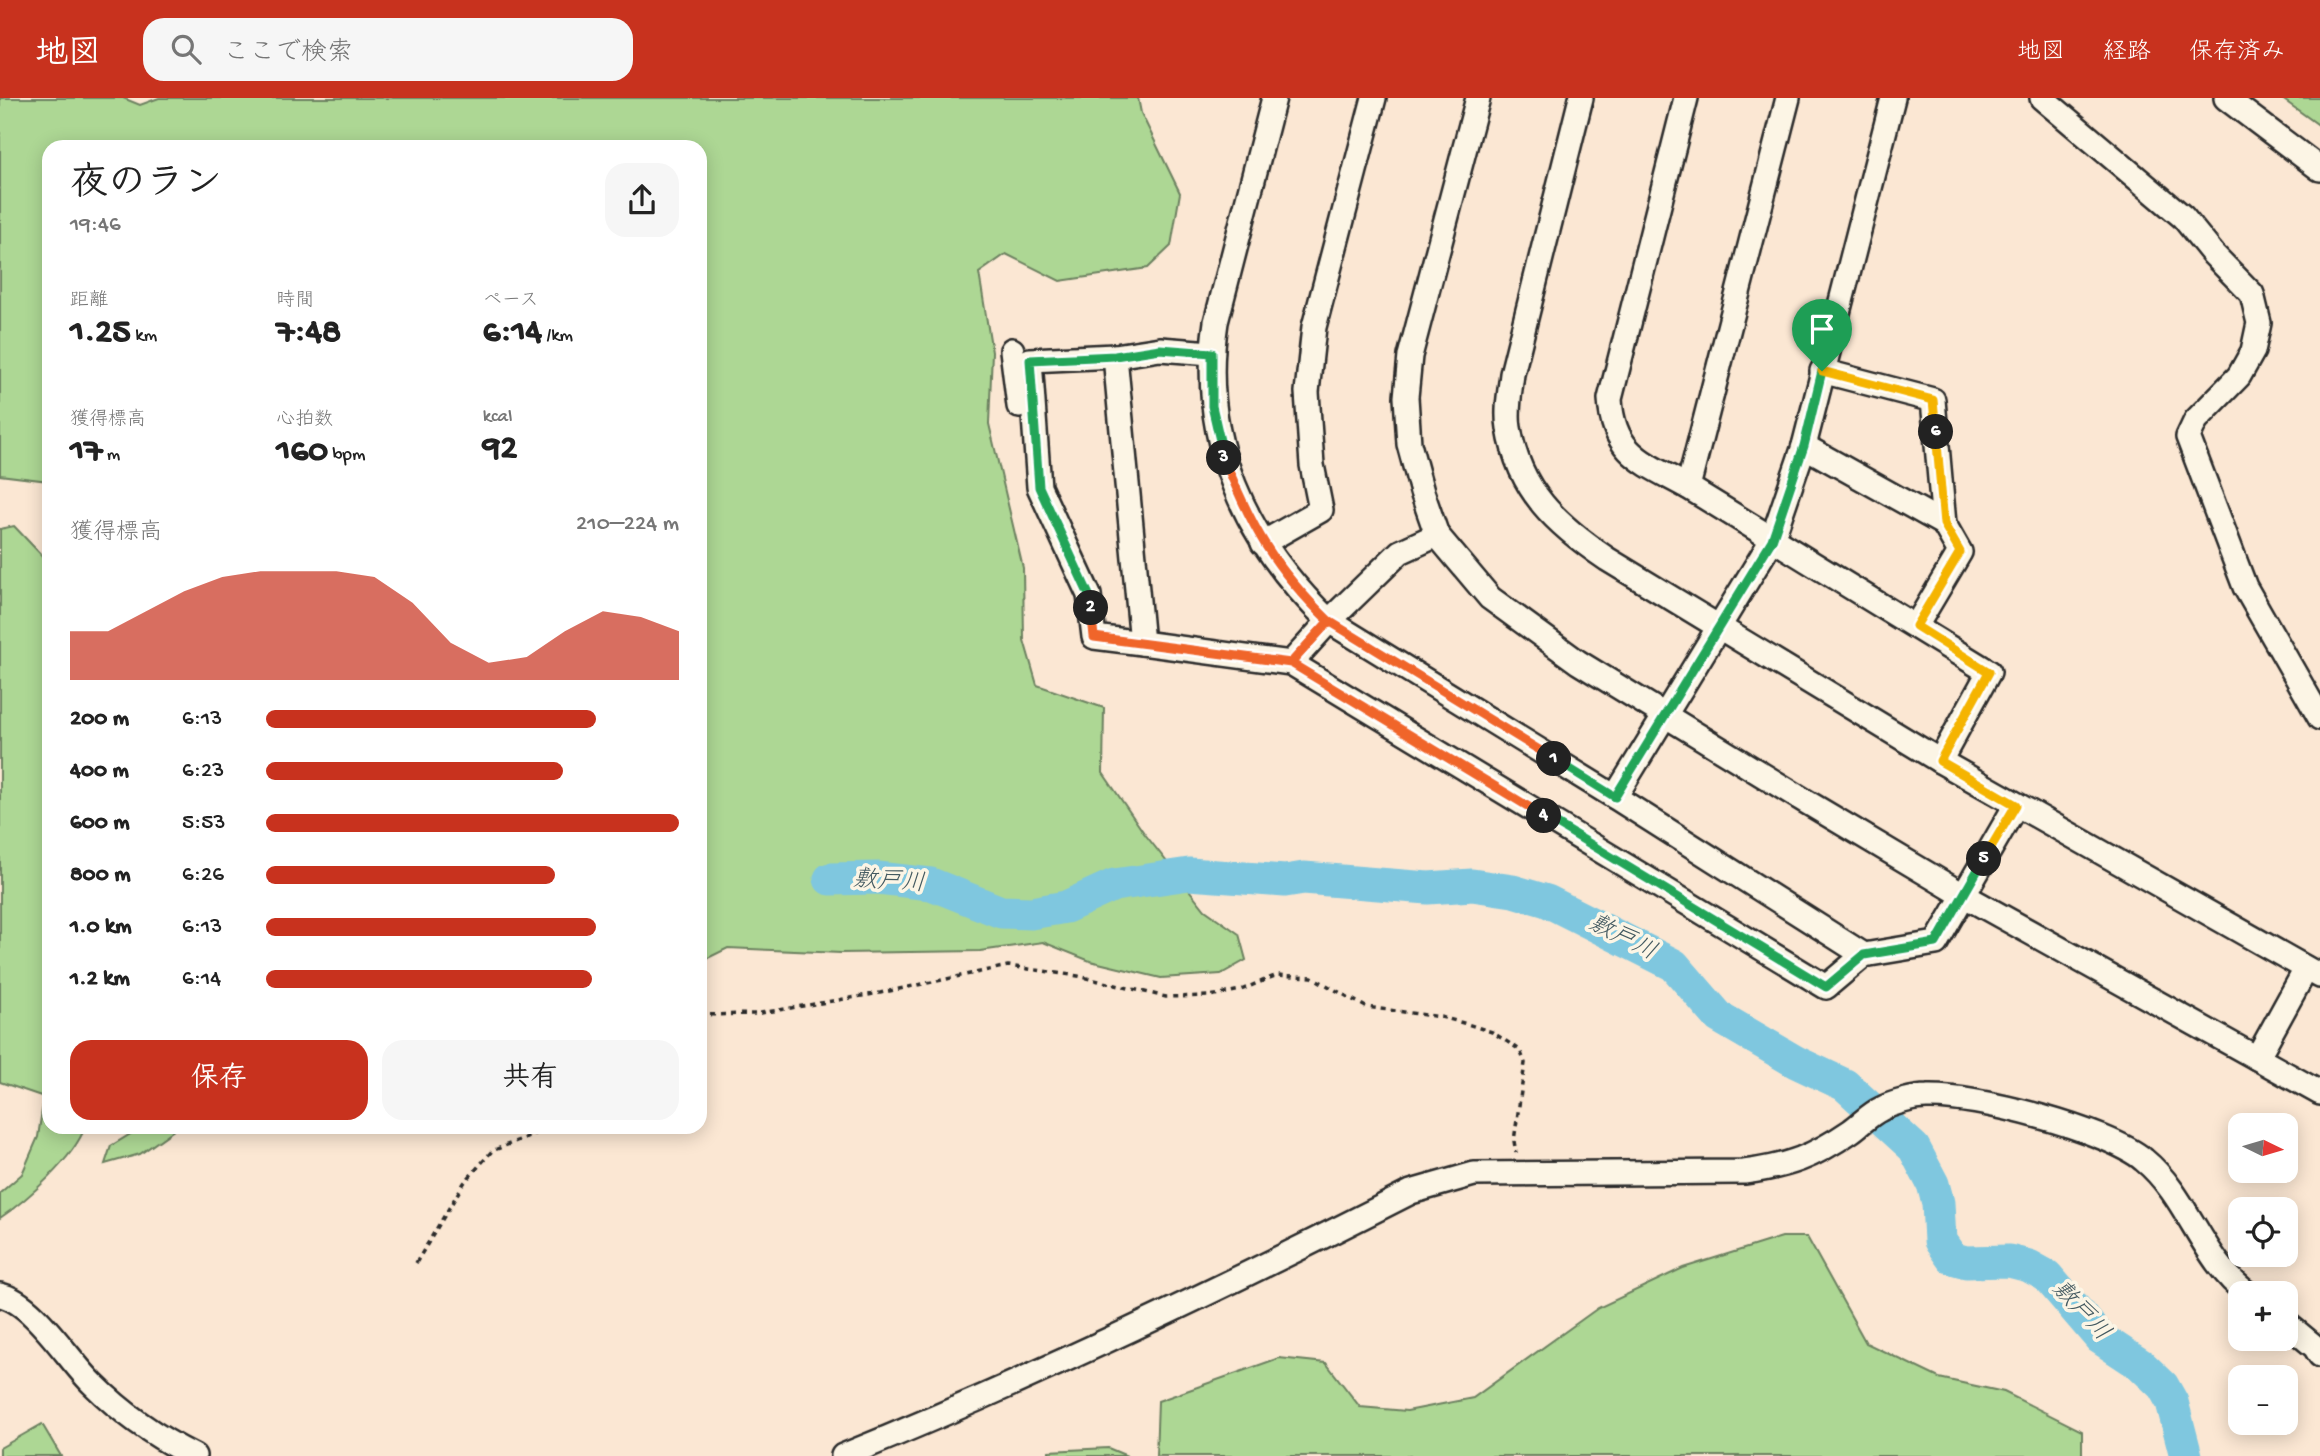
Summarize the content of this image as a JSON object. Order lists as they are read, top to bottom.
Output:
{
  "water": ["敷戸川"],
  "north": "right",
  "page": {
    "header": "地図",
    "search": "ここで検索",
    "nav": ["地図", "経路", "保存済み"],
    "heading": ["夜のラン", "19:46"],
    "stats": [
      ["距離", "1.25 km"],
      ["時間", "7:48"],
      ["ペース", "6:14 /km"],
      ["獲得標高", "17 m"],
      ["心拍数", "160 bpm"],
      ["kcal", "92"]
    ],
    "pins": [
      "6",
      "3",
      "2",
      "1",
      "4",
      "5"
    ],
    "chart": ["獲得標高", "210–224 m"],
    "list": [
      {
        "name": "200 m",
        "note": "6:13"
      },
      {
        "name": "400 m",
        "note": "6:23"
      },
      {
        "name": "600 m",
        "note": "5:53"
      },
      {
        "name": "800 m",
        "note": "6:26"
      },
      {
        "name": "1.0 km",
        "note": "6:13"
      },
      {
        "name": "1.2 km",
        "note": "6:14"
      }
    ],
    "buttons": ["保存", "共有"],
    "map_buttons": ["+", "−"]
  }
}
